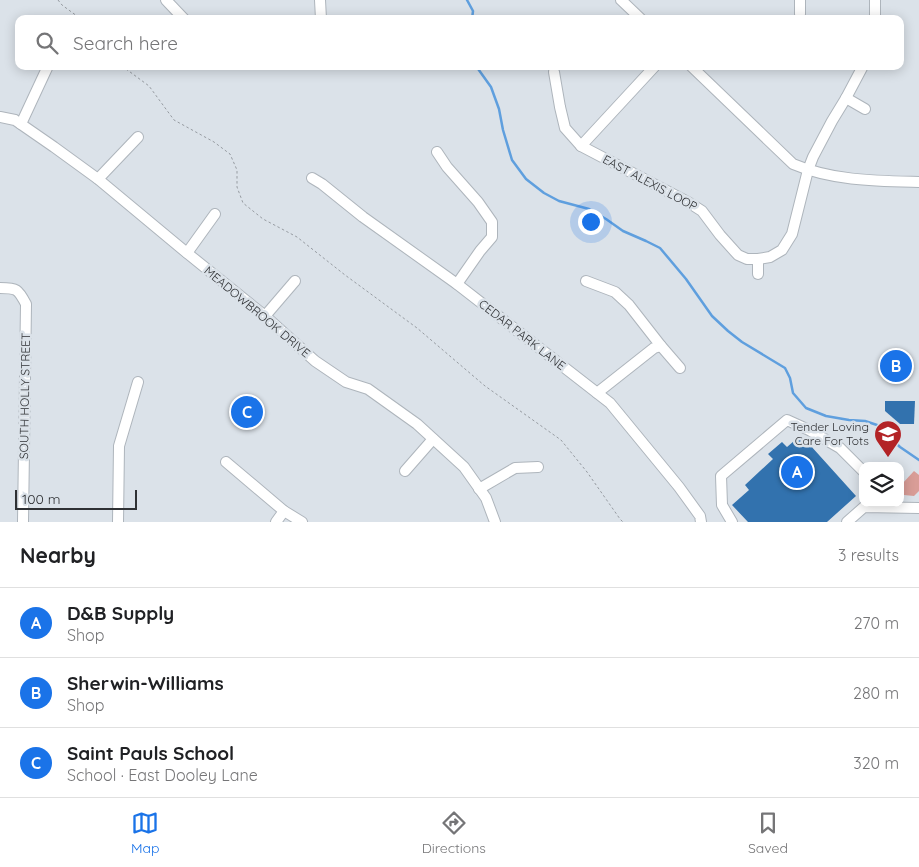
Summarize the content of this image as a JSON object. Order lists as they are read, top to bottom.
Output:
{
  "streets": {
    "street": [
      "EAST ALEXIS LOOP",
      "MEADOWBROOK DRIVE",
      "CEDAR PARK LANE",
      "SOUTH HOLLY STREET"
    ]
  },
  "places": {
    "school or university": ["Tender Loving Care For Tots"]
  },
  "scale_bar": "100 m",
  "page": {
    "search": "Search here",
    "pins": ["B", "C", "A"],
    "scale": "100 m",
    "heading": ["Nearby", "3 results"],
    "list": [
      {
        "mark": "A",
        "name": "D&B Supply",
        "note": "Shop",
        "value": "270 m"
      },
      {
        "mark": "B",
        "name": "Sherwin-Williams",
        "note": "Shop",
        "value": "280 m"
      },
      {
        "mark": "C",
        "name": "Saint Pauls School",
        "note": "School · East Dooley Lane",
        "value": "320 m"
      }
    ],
    "nav": ["Map", "Directions", "Saved"]
  }
}
